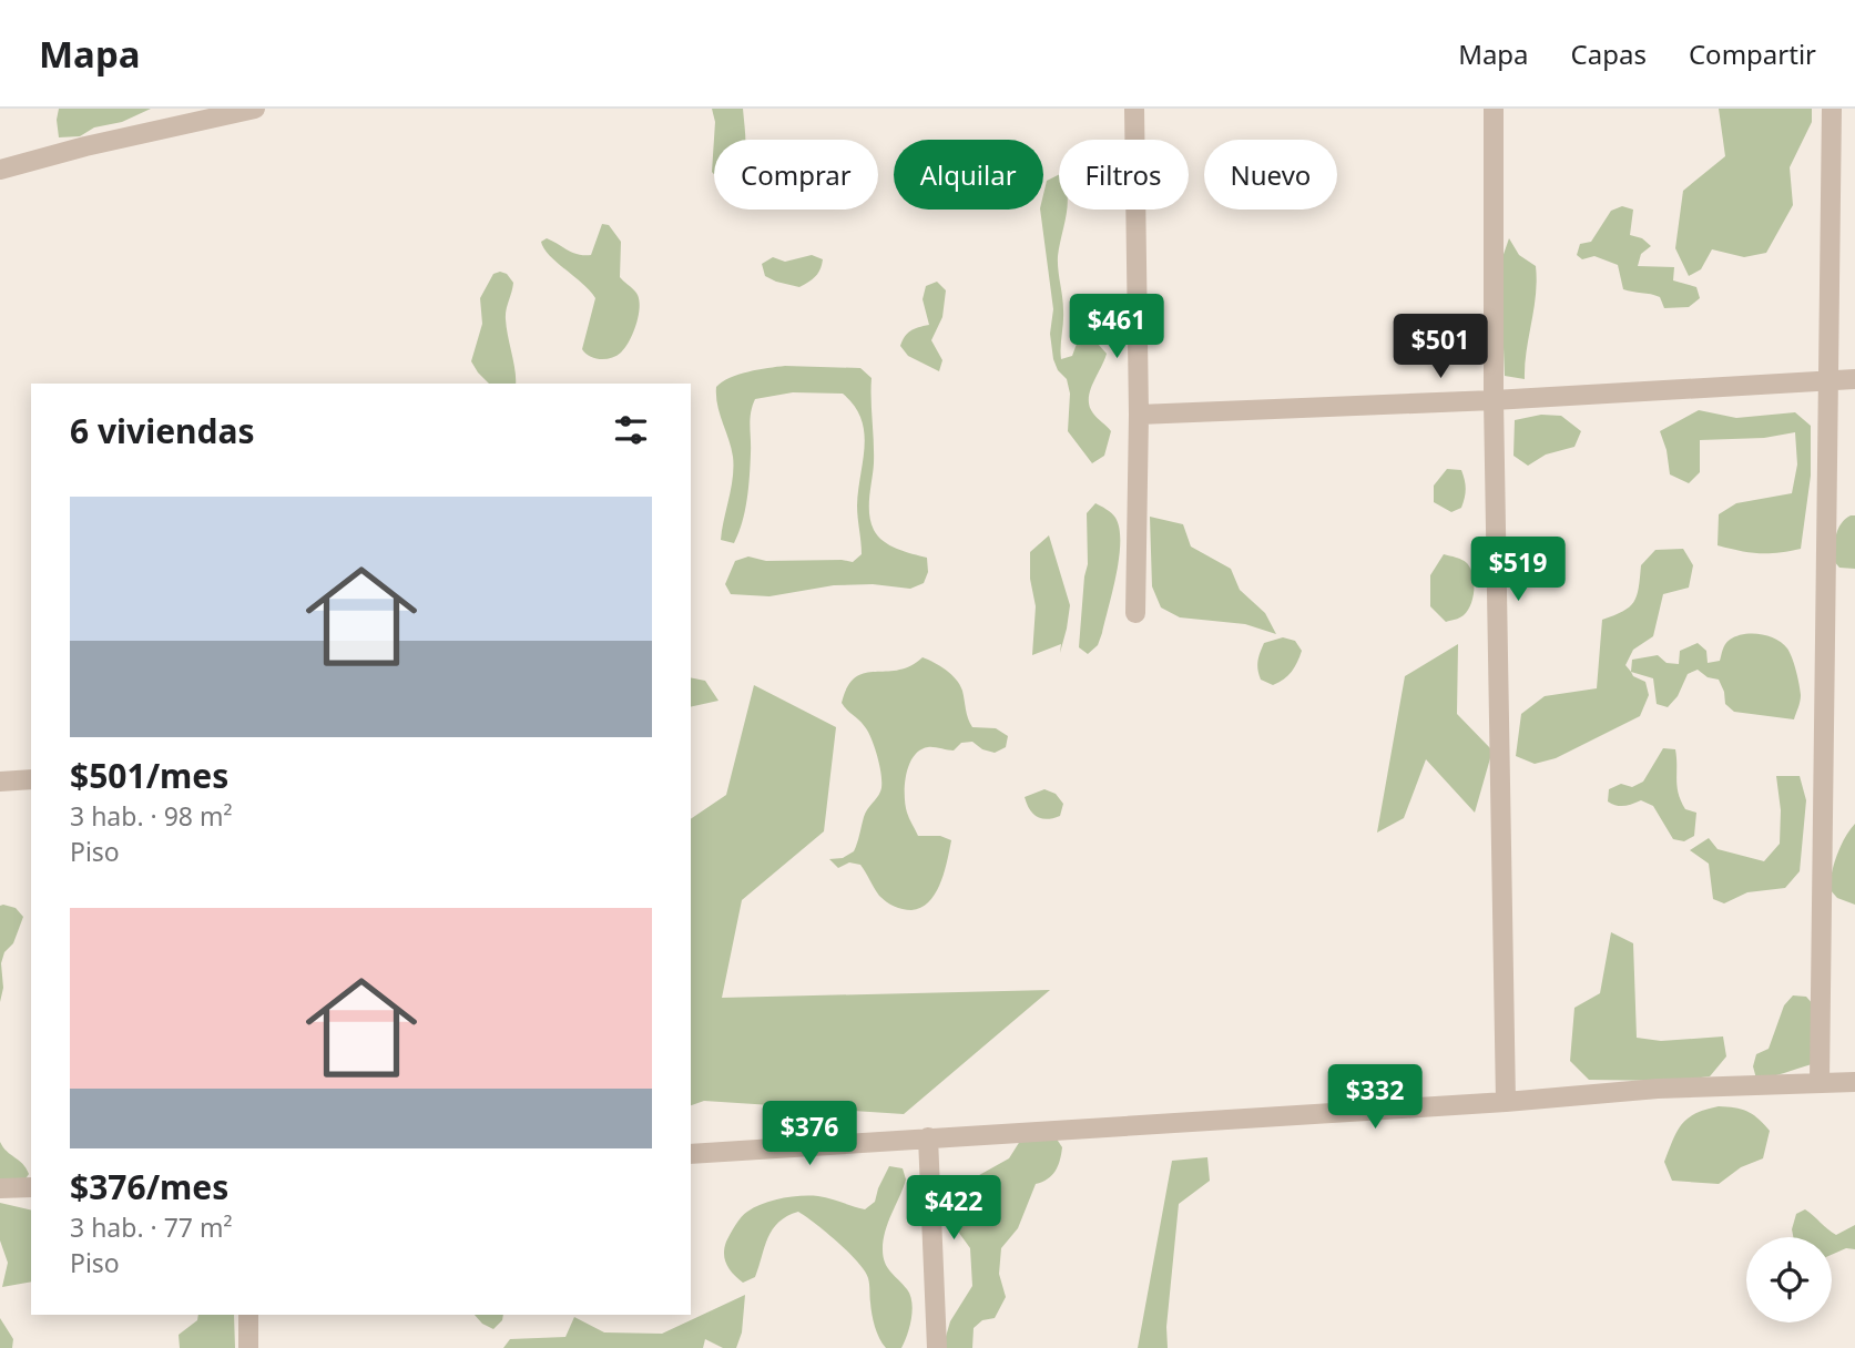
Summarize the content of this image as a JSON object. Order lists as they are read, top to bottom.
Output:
{
  "page": {
    "header": "Mapa",
    "nav": ["Mapa", "Capas", "Compartir"],
    "chip": [
      "Comprar",
      "Alquilar",
      "Filtros",
      "Nuevo"
    ],
    "price": [
      "$461",
      "$501",
      "$519",
      "$332",
      "$376",
      "$422"
    ],
    "heading": "6 viviendas",
    "list": [
      {
        "name": "$501/mes",
        "note": "3 hab. · 98 m² · Piso"
      },
      {
        "name": "$376/mes",
        "note": "3 hab. · 77 m² · Piso"
      }
    ]
  }
}
